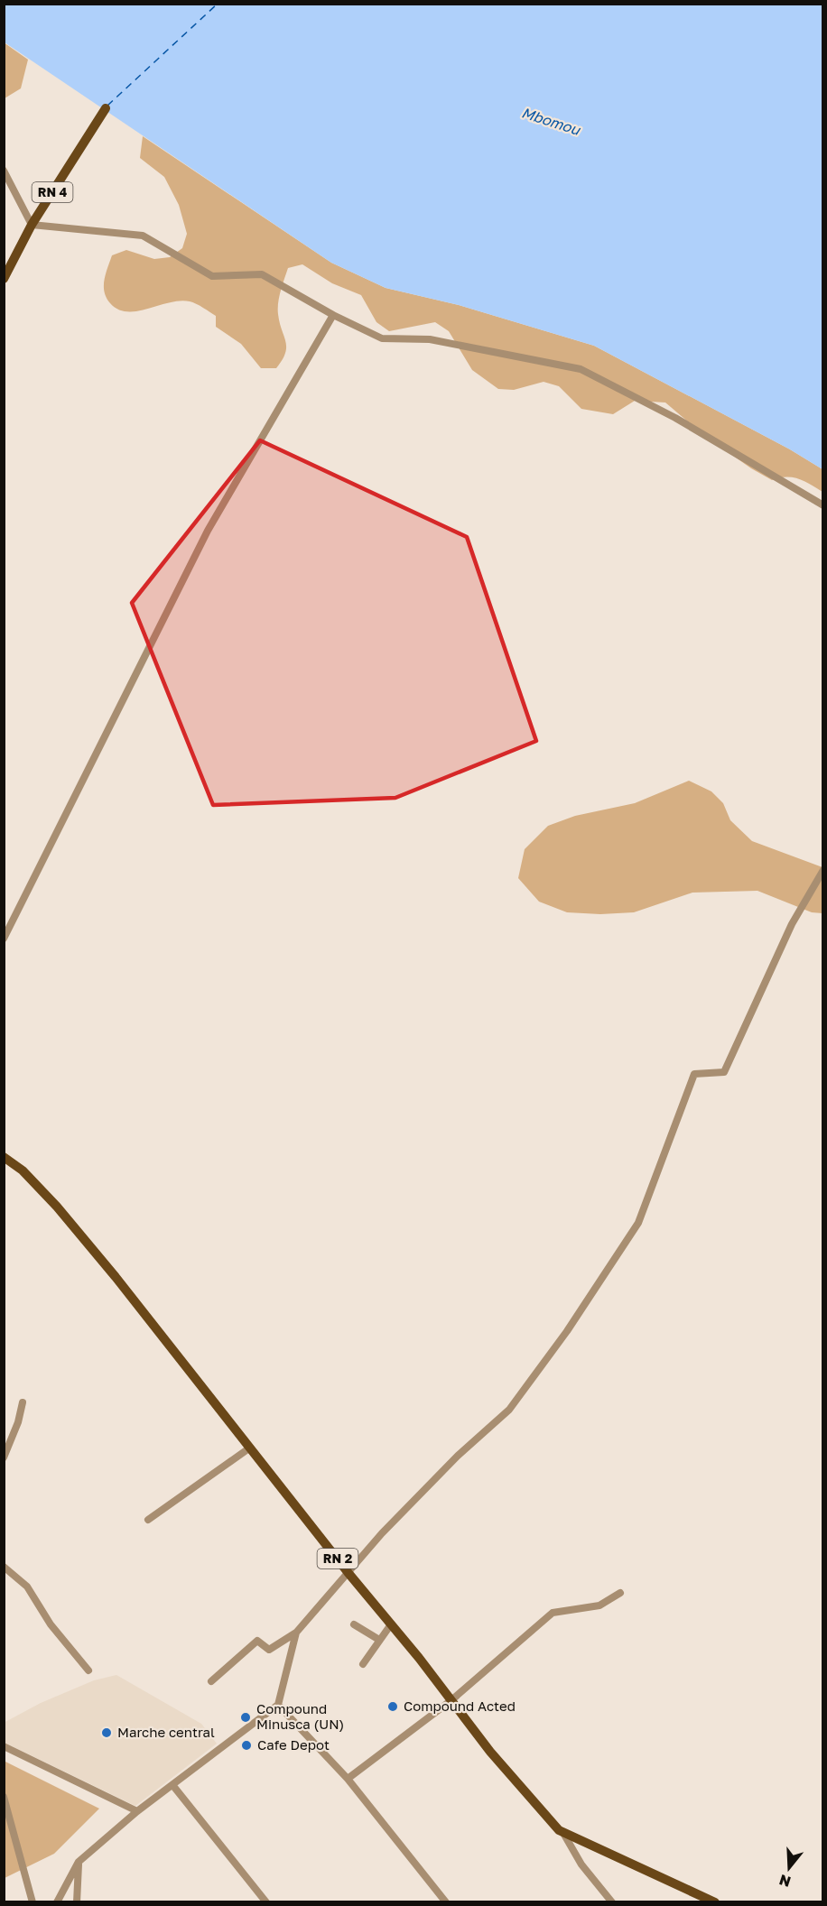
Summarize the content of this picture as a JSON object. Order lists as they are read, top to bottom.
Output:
{
  "streets": {
    "main road": ["RN 4", "RN 2"]
  },
  "water": ["Mbomou"],
  "places": [
    "Compound Acted",
    "Compound Minusca (UN)",
    "Marche central",
    "Cafe Depot"
  ],
  "north": "bottom"
}
